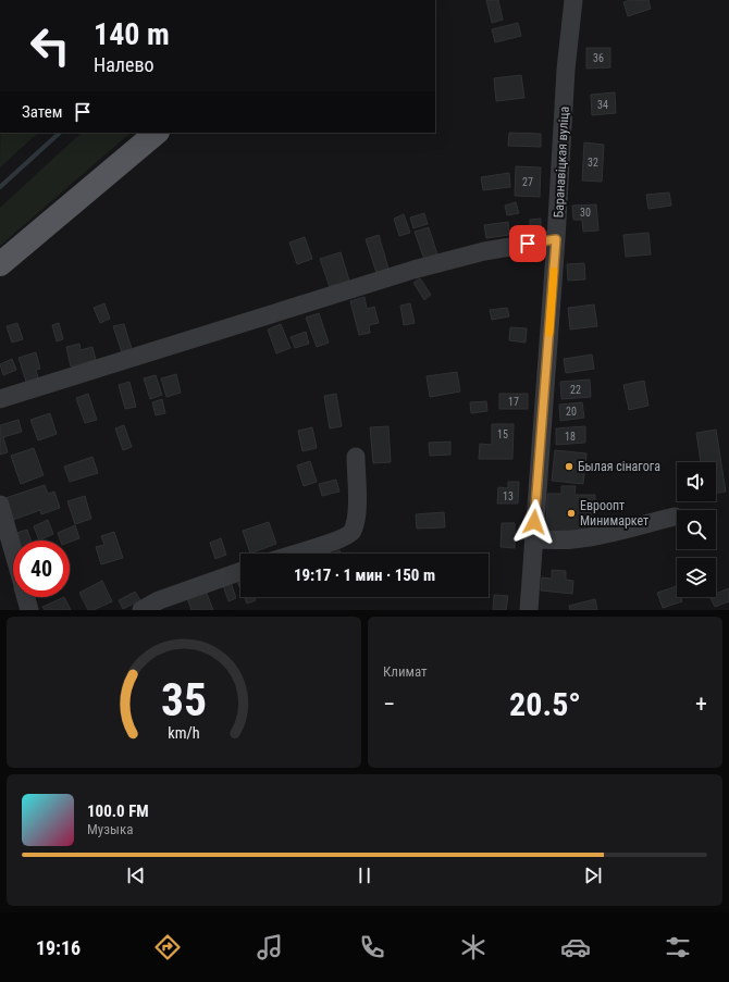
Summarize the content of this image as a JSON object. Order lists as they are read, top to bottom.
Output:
{
  "streets": {
    "street": ["Баранавіцкая вуліца"]
  },
  "places": ["Былая сінагога", "Евроопт Минимаркет"],
  "house_numbers": [
    "36",
    "34",
    "32",
    "27",
    "30",
    "22",
    "17",
    "20",
    "15",
    "18",
    "13"
  ],
  "page": {
    "turn": ["140 m", "Налево"],
    "then": "Затем",
    "limit": "40",
    "trip": "19:17 · 1 мин · 150 m",
    "tile": "Климат",
    "heat": ["−", "20.5°", "+"],
    "song": ["100.0 FM", "Музыка"],
    "tabs": "19:16",
    "gauge": ["35", "km/h"]
  }
}
